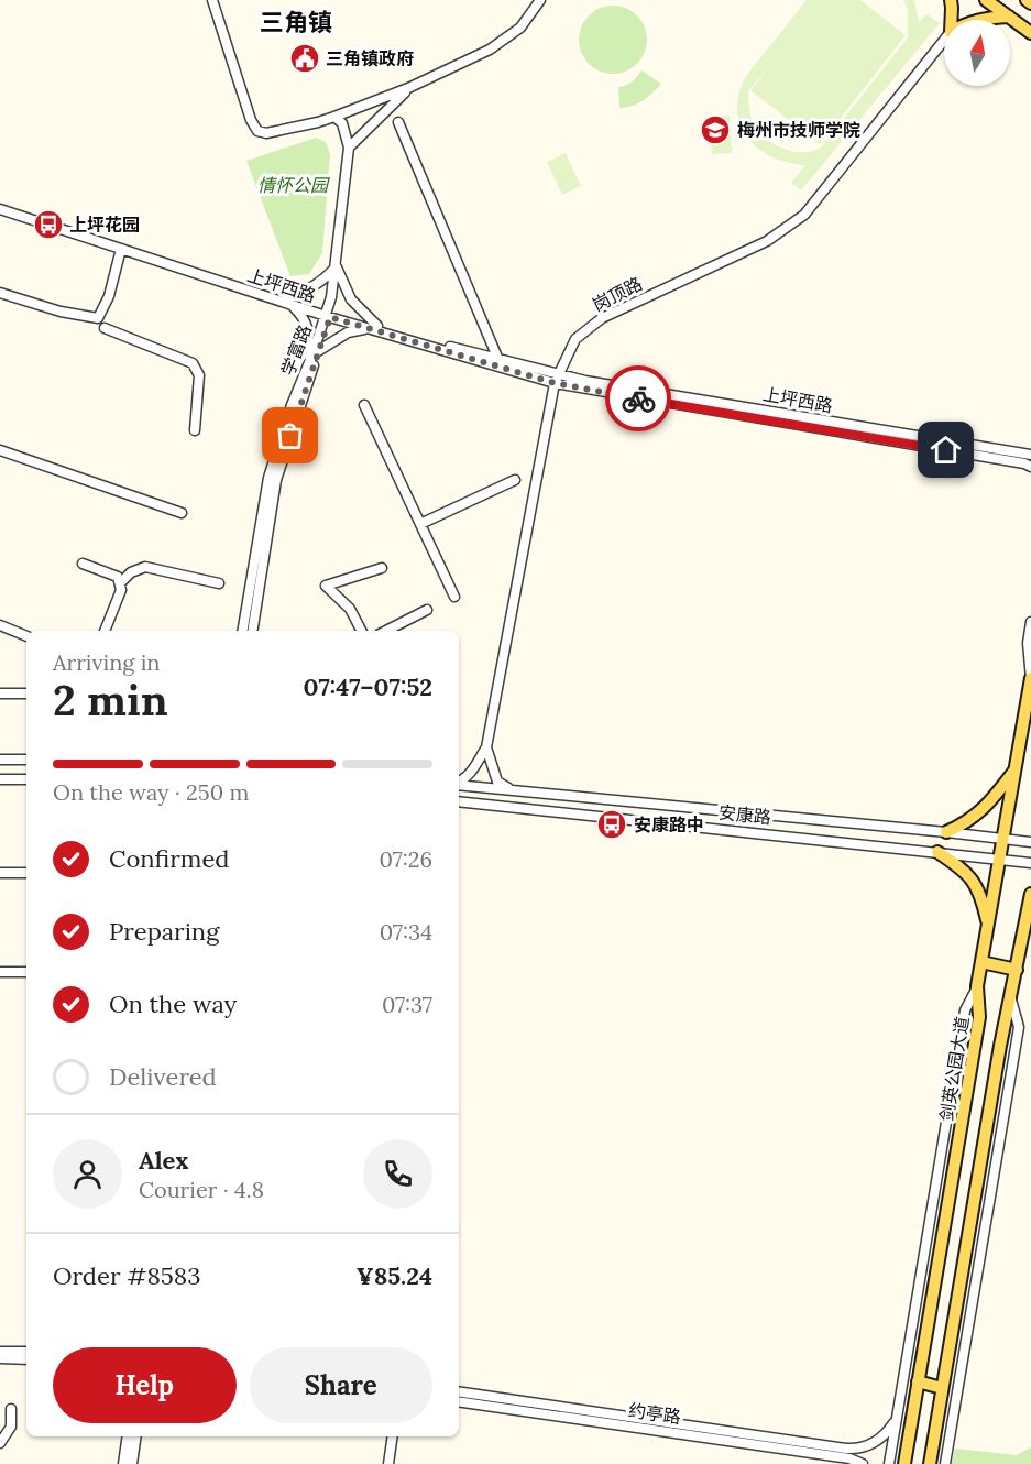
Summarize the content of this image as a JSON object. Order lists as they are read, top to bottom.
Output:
{
  "streets": {
    "main road": ["剑英公园大道"],
    "street": [
      "上坪西路",
      "岗顶路",
      "学富路",
      "安康路",
      "约亭路"
    ]
  },
  "crossings": [
    ["上坪西路", "岗顶路"],
    ["上坪西路", "学富路"],
    ["安康路", "剑英公园大道"]
  ],
  "districts": ["三角镇"],
  "parks": ["情怀公园"],
  "places": {
    "public building": ["三角镇政府"],
    "school or university": ["梅州市技师学院"],
    "bus stop": ["上坪花园", "安康路中"]
  },
  "north": "top",
  "page": {
    "heading": ["2 min", "Arriving in", "07:47–07:52"],
    "panel": [
      "Alex",
      "Courier · 4.8",
      "Order #8583",
      "¥85.24"
    ],
    "bar": "On the way · 250 m",
    "list": [
      ["Confirmed", "07:26"],
      ["Preparing", "07:34"],
      ["On the way", "07:37"],
      "Delivered"
    ],
    "buttons": ["Help", "Share"]
  }
}
